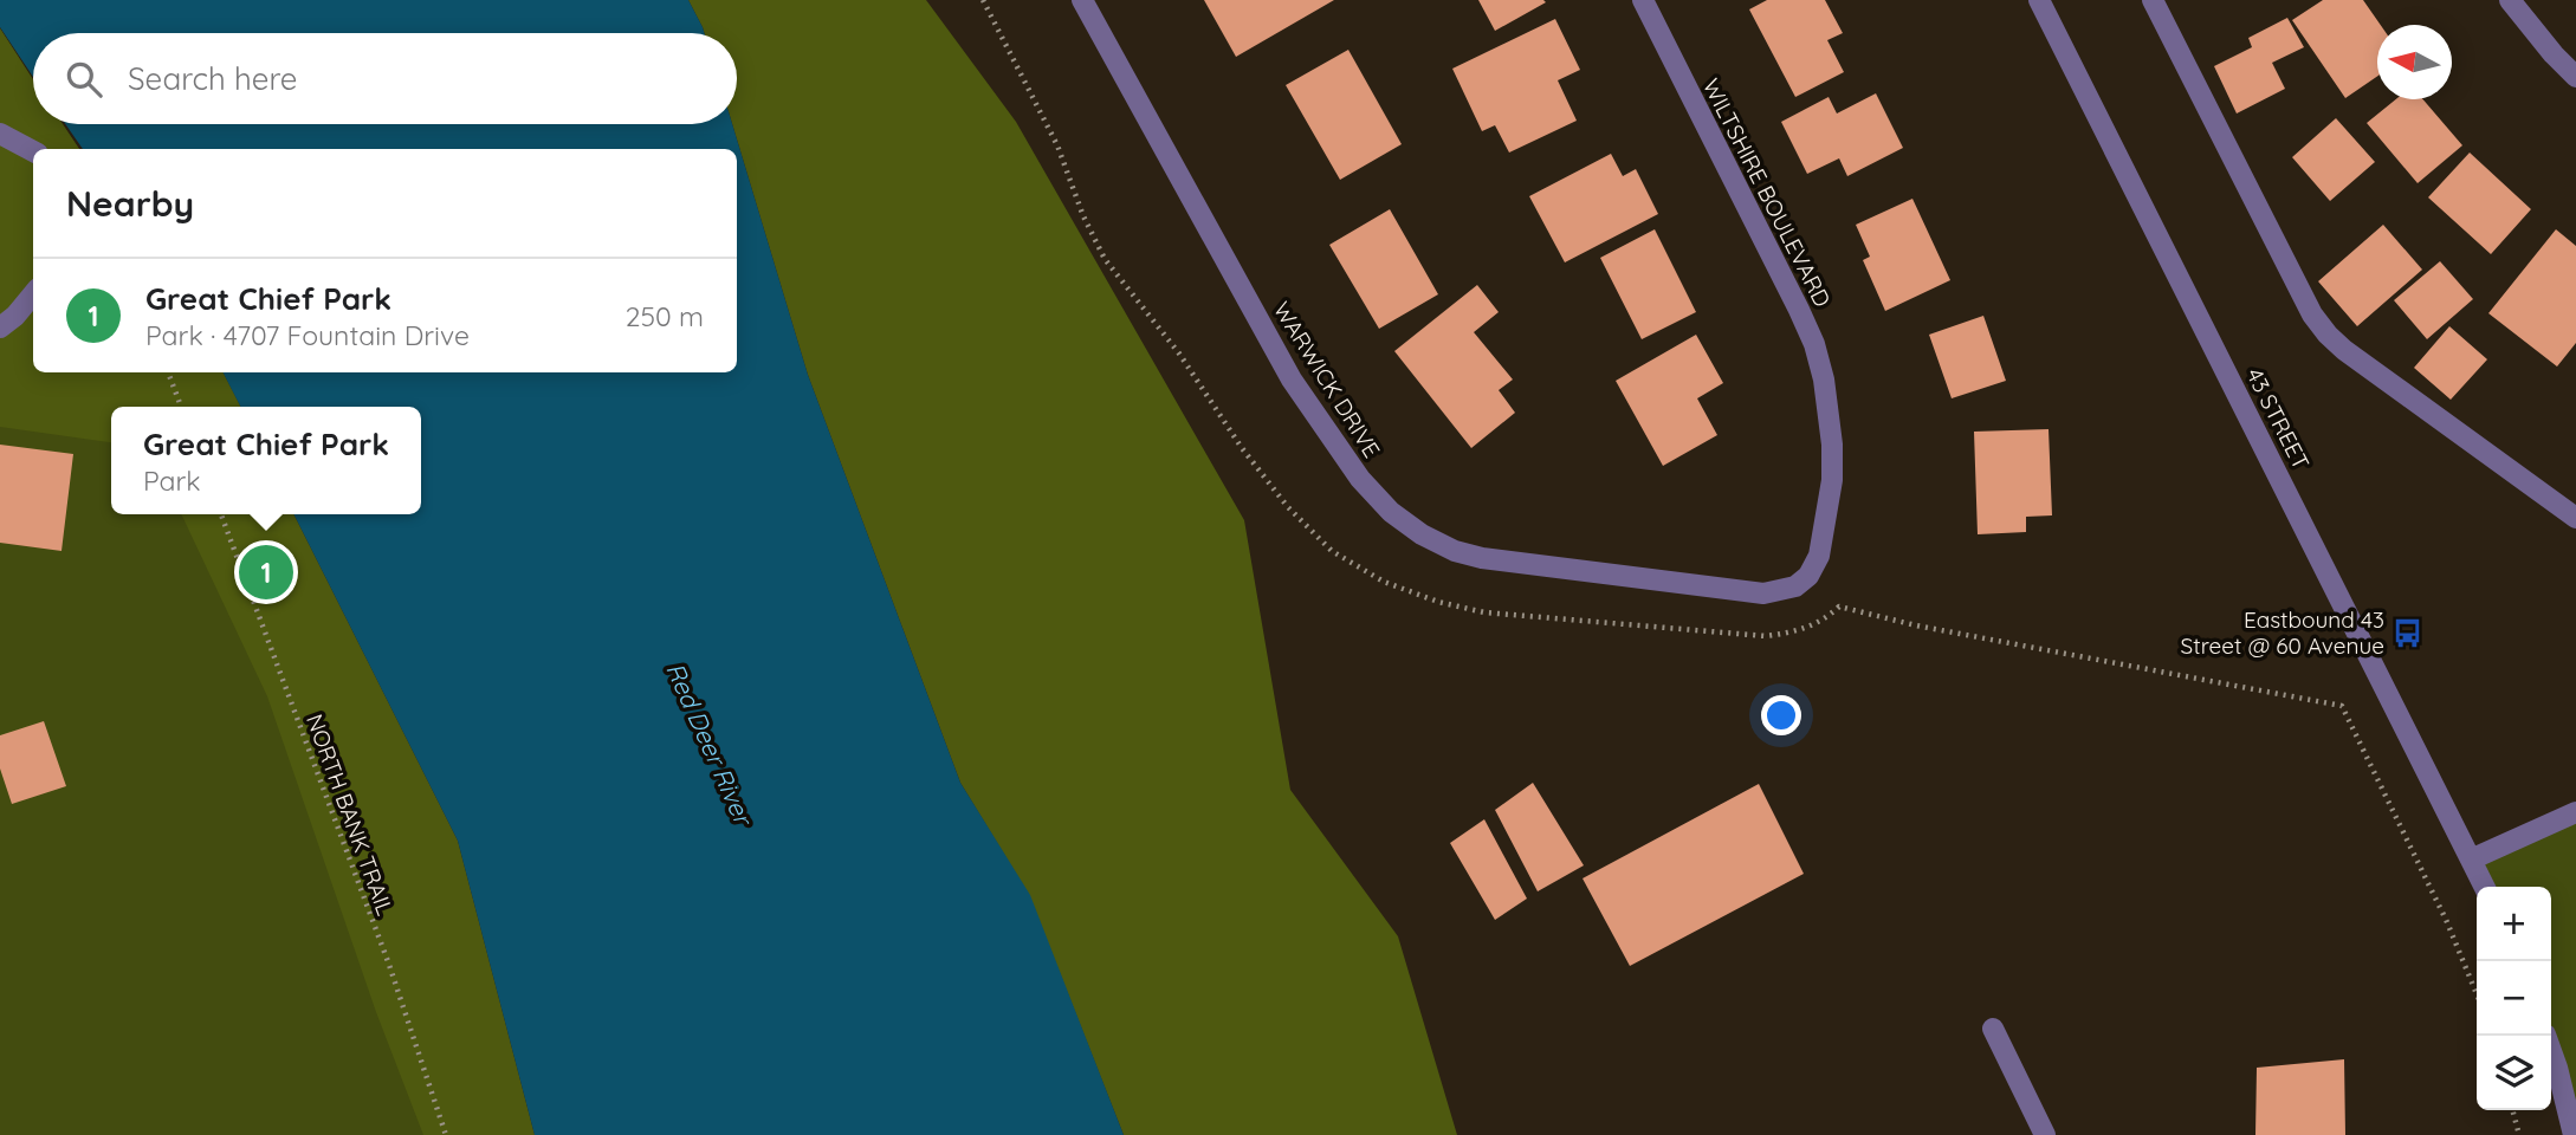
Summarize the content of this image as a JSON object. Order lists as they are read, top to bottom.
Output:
{
  "streets": {
    "street": ["WILTSHIRE BOULEVARD", "WARWICK DRIVE", "43 STREET"],
    "path": ["NORTH BANK TRAIL"]
  },
  "crossings": [
    ["WILTSHIRE BOULEVARD", "WARWICK DRIVE"]
  ],
  "water": ["Red Deer River"],
  "places": {
    "bus stop": ["Eastbound 43 Street @ 60 Avenue"]
  },
  "north": "left",
  "page": {
    "search": "Search here",
    "heading": "Nearby",
    "list": [
      {
        "mark": "1",
        "name": "Great Chief Park",
        "note": "Park · 4707 Fountain Drive",
        "value": "250 m"
      }
    ],
    "popup": ["Great Chief Park", "Park"],
    "pins": "1",
    "map_buttons": ["+", "−"]
  }
}
